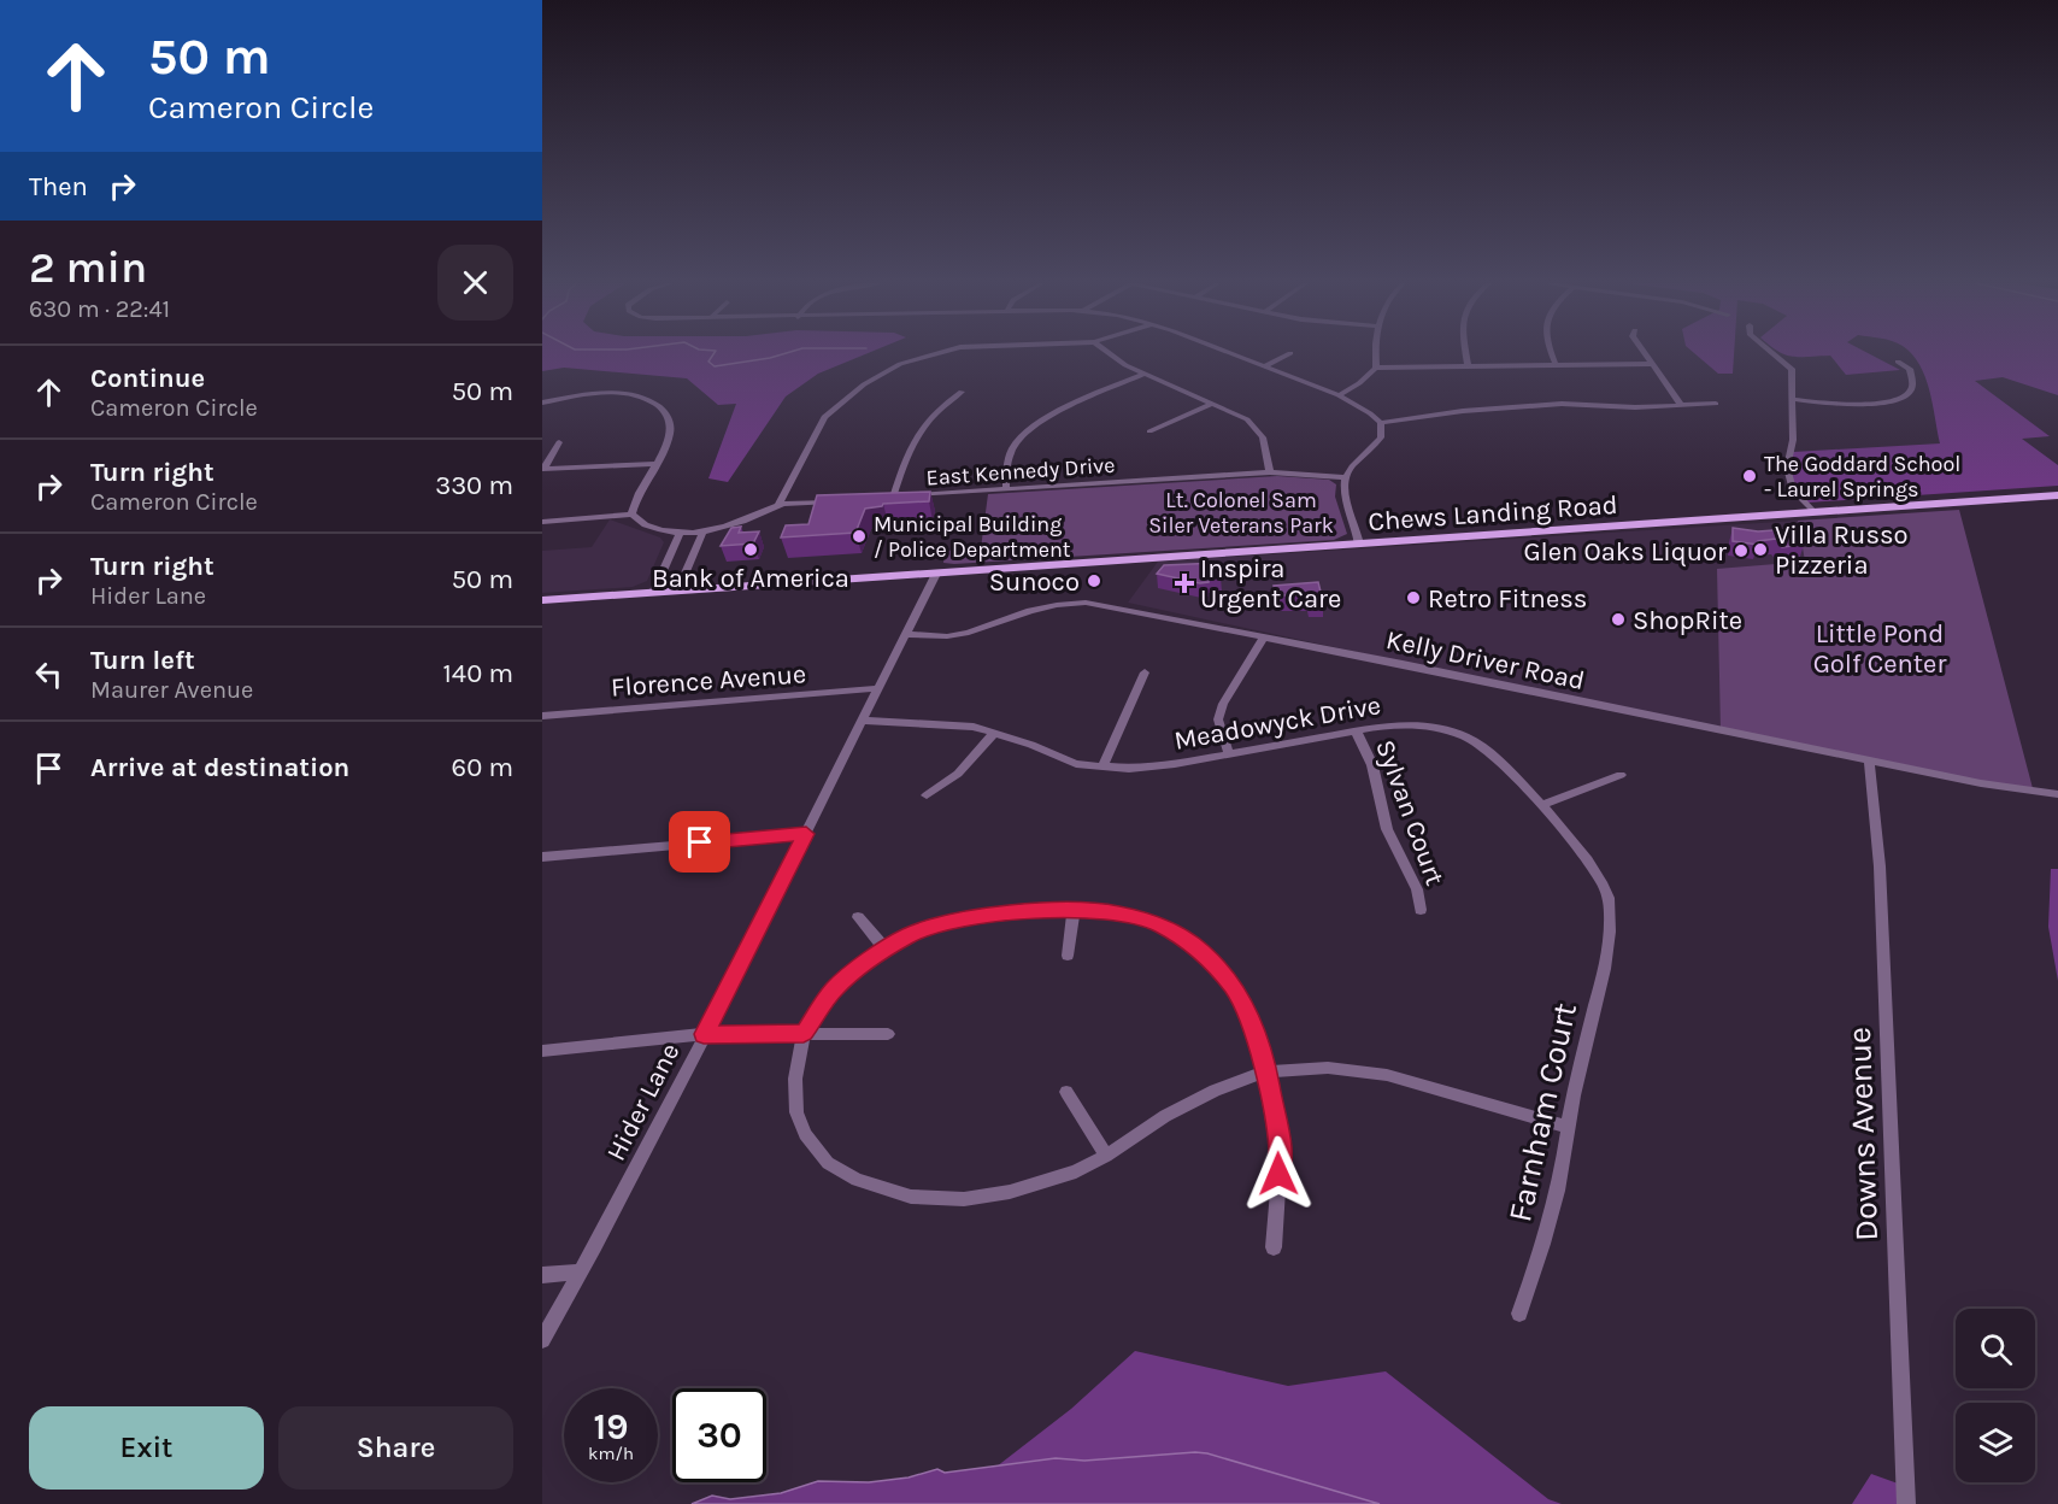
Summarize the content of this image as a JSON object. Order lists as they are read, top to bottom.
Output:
{
  "streets": {
    "main road": ["Chews Landing Road"],
    "street": [
      "East Kennedy Drive",
      "Kelly Driver Road",
      "Florence Avenue",
      "Meadowyck Drive",
      "Sylvan Court",
      "Hider Lane",
      "Farnham Court",
      "Downs Avenue"
    ]
  },
  "crossings": [
    ["Chews Landing Road", "Hider Lane"],
    ["Kelly Driver Road", "Hider Lane"],
    ["Kelly Driver Road", "Downs Avenue"],
    ["Florence Avenue", "Hider Lane"],
    ["Meadowyck Drive", "Sylvan Court"],
    ["Meadowyck Drive", "Hider Lane"],
    ["Meadowyck Drive", "Farnham Court"]
  ],
  "parks": ["Lt. Colonel Sam Siler Veterans Park", "Little Pond Golf Center"],
  "places": {
    "other": [
      "The Goddard School - Laurel Springs",
      "Municipal Building / Police Department",
      "Bank of America",
      "Villa Russo Pizzeria",
      "Glen Oaks Liquor",
      "Sunoco",
      "Retro Fitness",
      "ShopRite"
    ],
    "health": ["Inspira Urgent Care"]
  },
  "page": {
    "turn": ["50 m", "Cameron Circle"],
    "then": "Then",
    "heading": ["2 min", "630 m · 22:41"],
    "list": [
      {
        "name": "Continue",
        "note": "Cameron Circle",
        "value": "50 m"
      },
      {
        "name": "Turn right",
        "note": "Cameron Circle",
        "value": "330 m"
      },
      {
        "name": "Turn right",
        "note": "Hider Lane",
        "value": "50 m"
      },
      {
        "name": "Turn left",
        "note": "Maurer Avenue",
        "value": "140 m"
      },
      {
        "name": "Arrive at destination",
        "value": "60 m"
      }
    ],
    "speed": "19 km/h",
    "limit": "30",
    "buttons": ["Exit", "Share"]
  }
}
